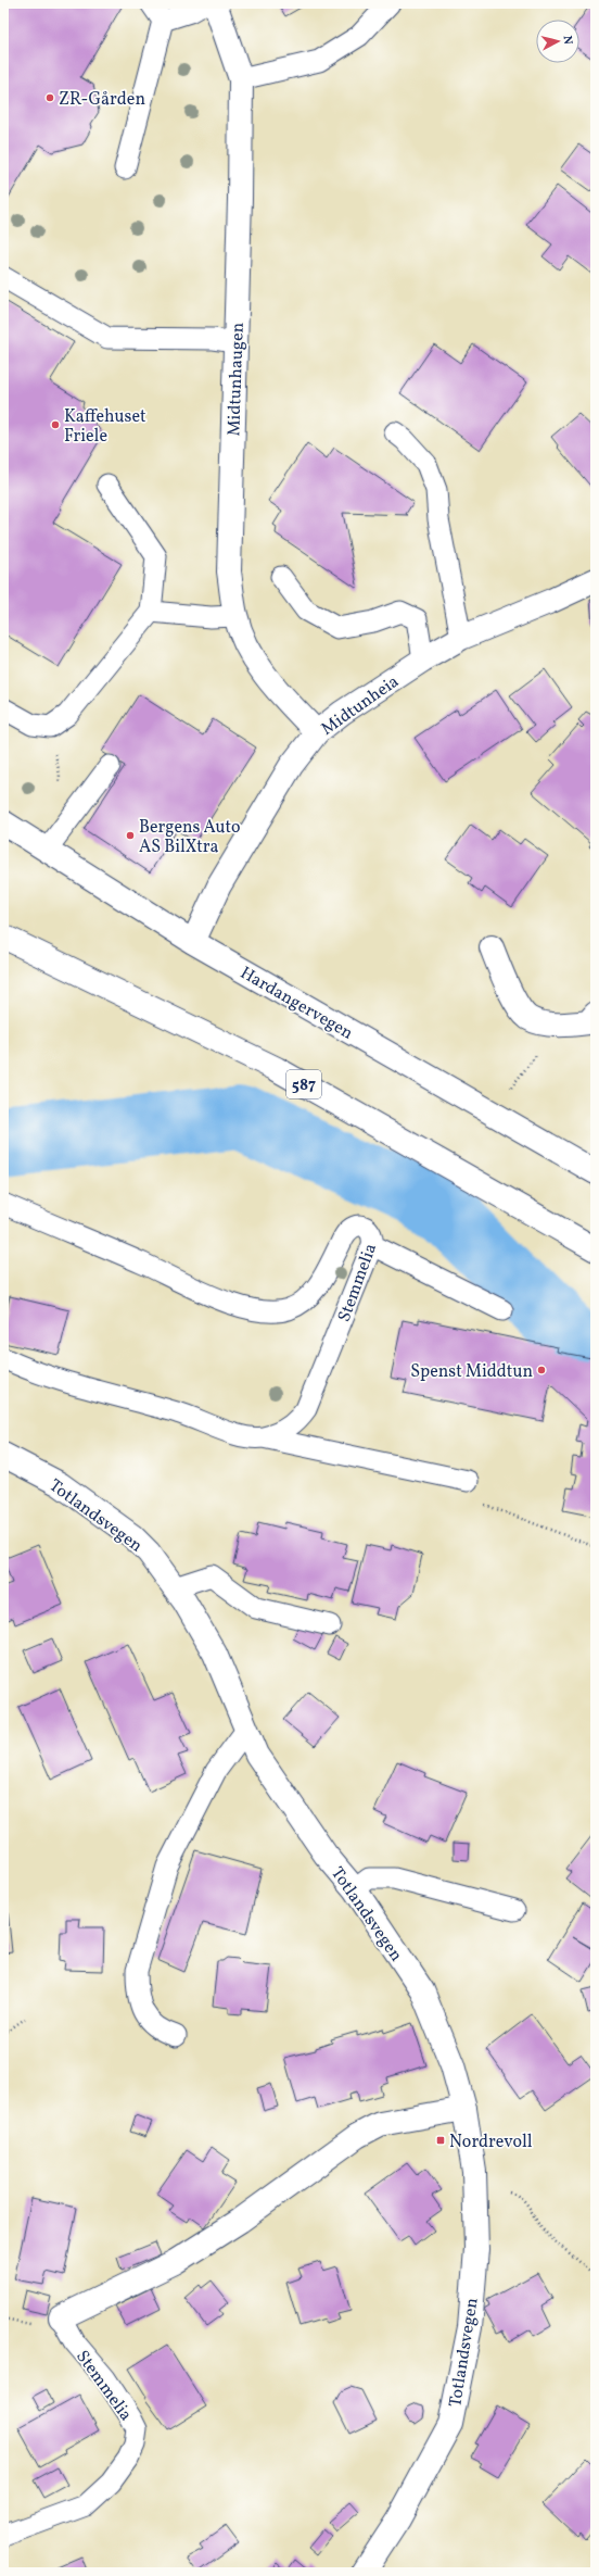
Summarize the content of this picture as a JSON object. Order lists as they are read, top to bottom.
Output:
{
  "streets": {
    "main road": [
      "Midtunhaugen",
      "Midtunheia",
      "Hardangervegen",
      "587",
      "Totlandsvegen"
    ],
    "lane": ["Stemmelia"]
  },
  "crossings": [
    ["Midtunhaugen", "Midtunheia"],
    ["Midtunheia", "Hardangervegen"]
  ],
  "places": {
    "other": [
      "ZR-Gården",
      "Kaffehuset Friele",
      "Bergens Auto AS BilXtra",
      "Spenst Middtun"
    ],
    "transit": ["Nordrevoll"]
  },
  "north": "right"
}
